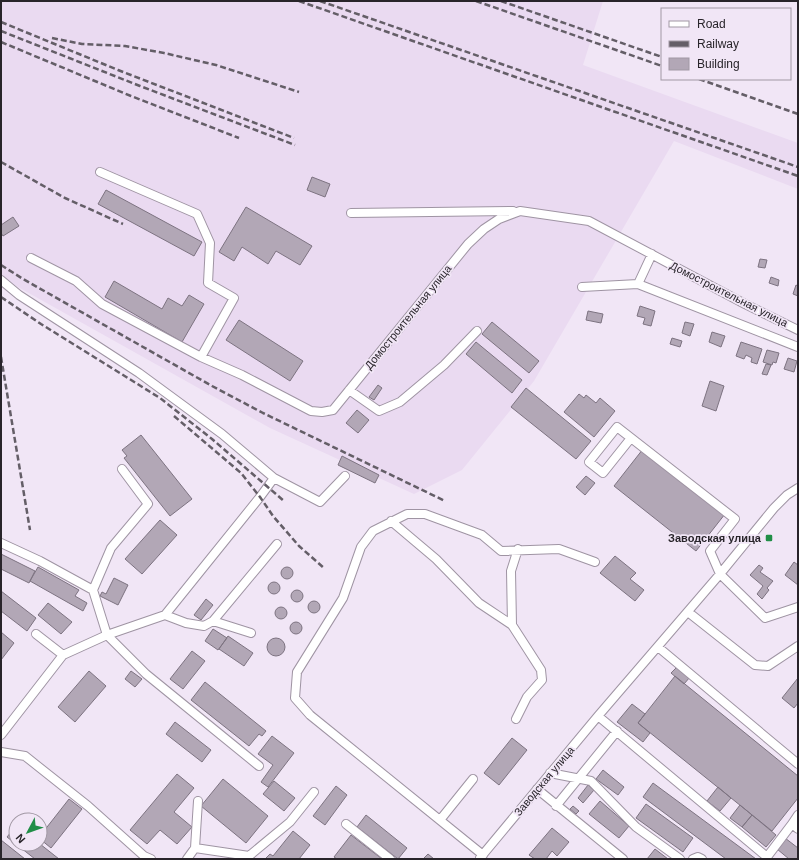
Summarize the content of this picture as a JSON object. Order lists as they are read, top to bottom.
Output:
{
  "streets": {
    "street": ["Домостроительная улица", "Заводская улица"]
  },
  "places": {
    "transit": ["Заводская улица"]
  },
  "legend": ["Road", "Railway", "Building"],
  "north": "bottom left"
}
